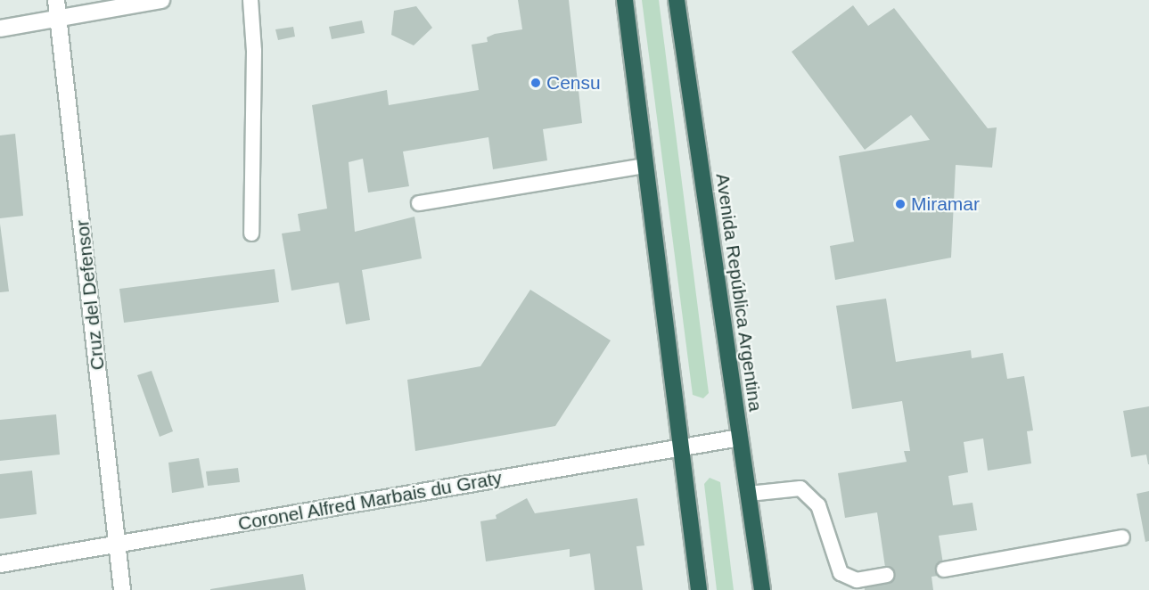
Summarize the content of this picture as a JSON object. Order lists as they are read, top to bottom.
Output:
{
  "streets": {
    "highway": ["Avenida República Argentina"],
    "street": ["Cruz del Defensor", "Coronel Alfred Marbais du Graty"]
  },
  "crossings": [
    ["Avenida República Argentina", "Coronel Alfred Marbais du Graty"],
    ["Cruz del Defensor", "Coronel Alfred Marbais du Graty"]
  ],
  "places": ["Censu", "Miramar"]
}
